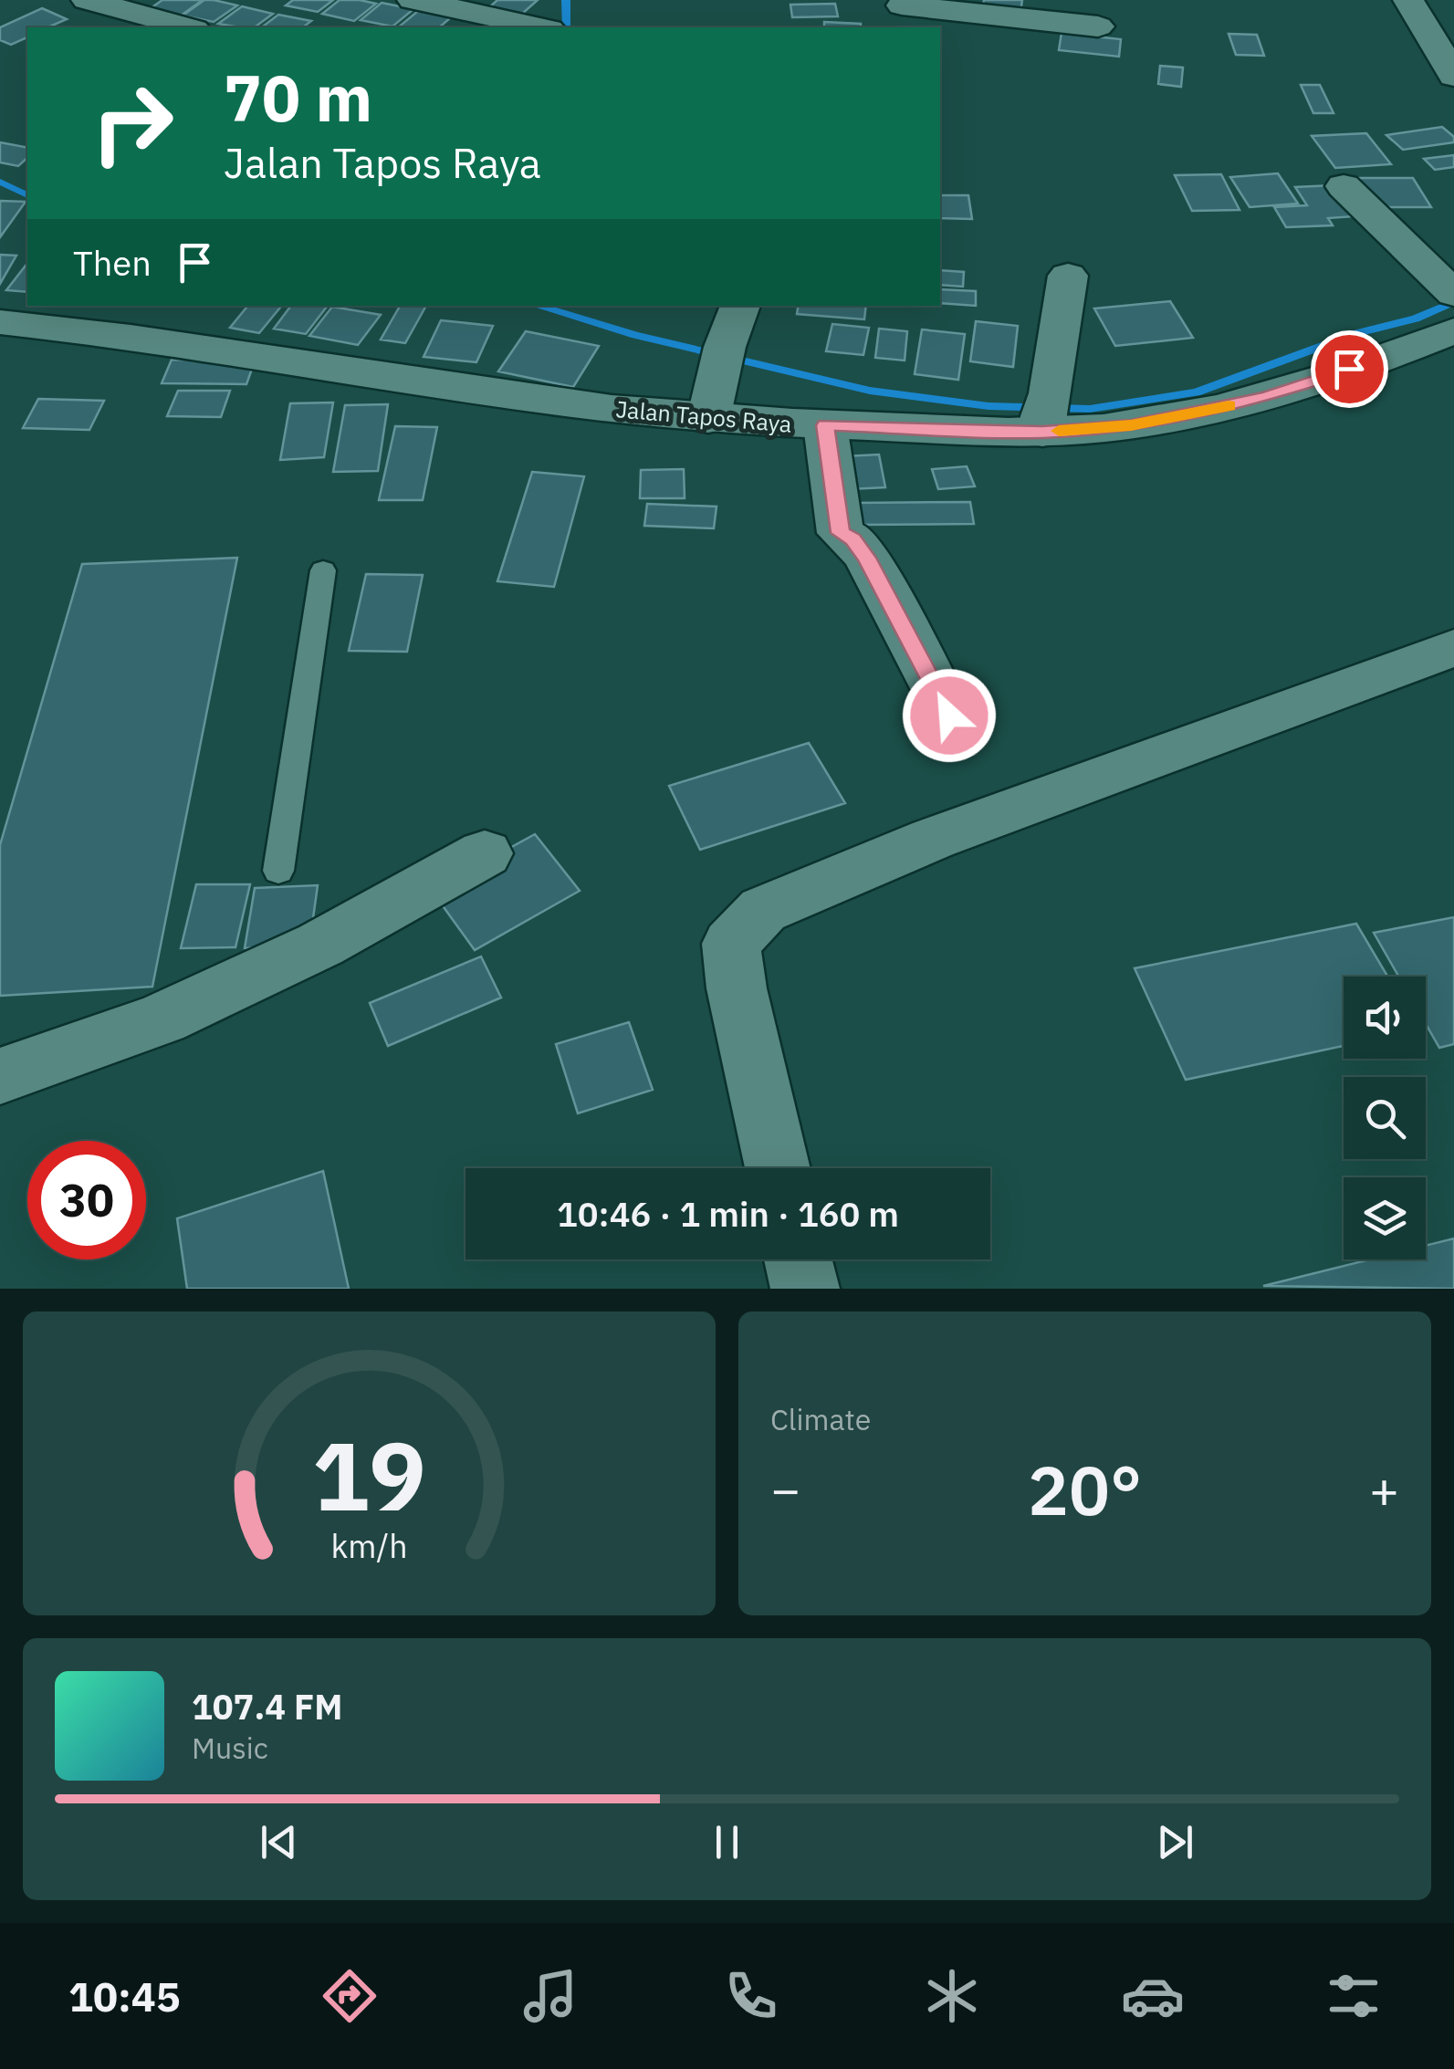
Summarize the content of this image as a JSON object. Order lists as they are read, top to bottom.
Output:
{
  "streets": {
    "street": ["Jalan Tapos Raya"]
  },
  "page": {
    "turn": ["70 m", "Jalan Tapos Raya"],
    "then": "Then",
    "limit": "30",
    "trip": "10:46 · 1 min · 160 m",
    "tile": "Climate",
    "heat": ["−", "20°", "+"],
    "song": ["107.4 FM", "Music"],
    "tabs": "10:45",
    "gauge": ["19", "km/h"]
  }
}
